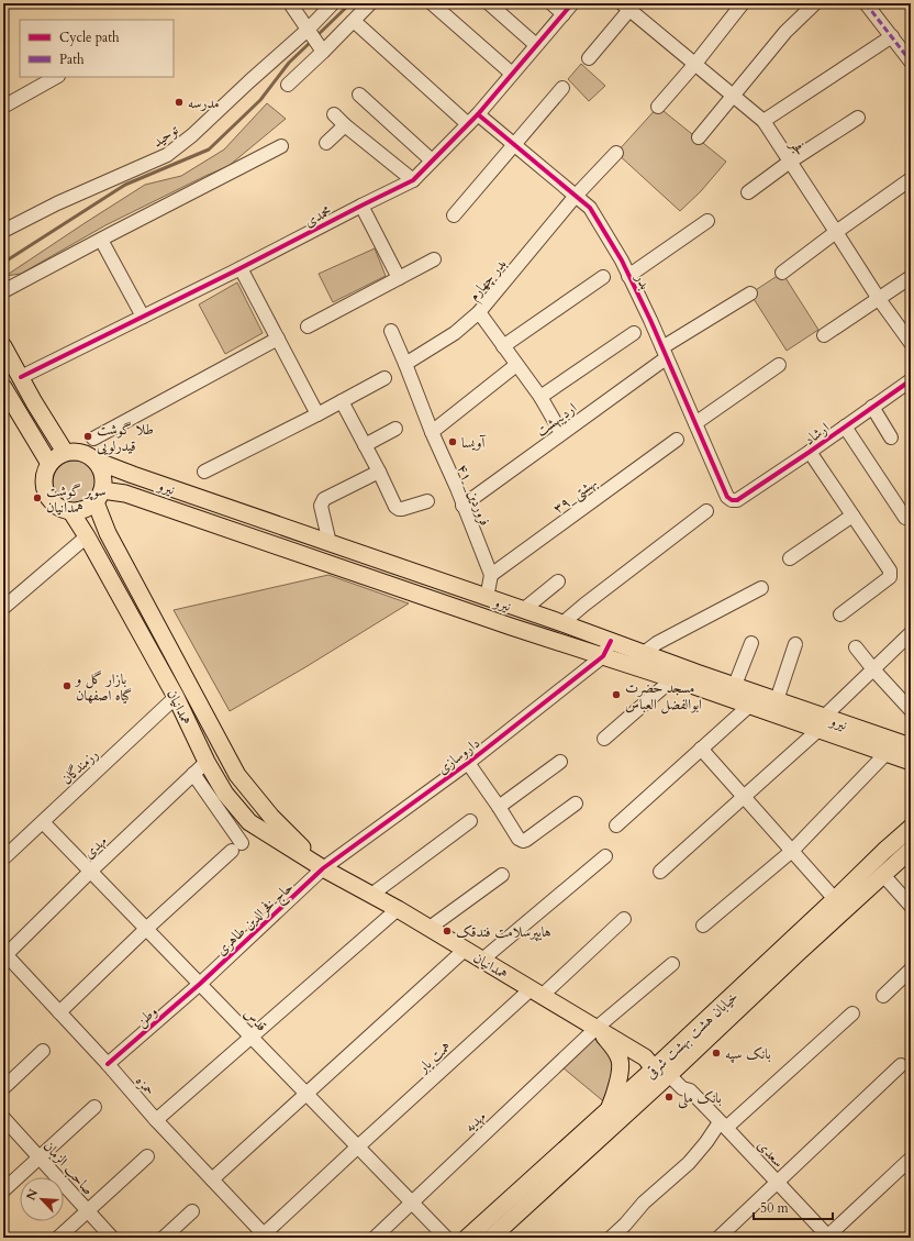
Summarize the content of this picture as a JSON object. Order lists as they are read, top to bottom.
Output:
{
  "streets": {
    "main road": ["نیرو", "همدانیان", "خیابان هشت بهشت شرقی"],
    "street": [
      "توحید",
      "فجر",
      "محمدی",
      "بدر چهارم",
      "بدر",
      "اردیبهشت",
      "ارشاد",
      "۴۱ _فروردین",
      "۳۹_بهشتی",
      "داروسازی",
      "رزمندگان",
      "مهدی",
      "حاج فخرالدین طاهری",
      "وطن",
      "قدس",
      "همت یار",
      "حمزه",
      "مهدیه",
      "سعدی",
      "صاحب الزمان"
    ]
  },
  "crossings": [
    ["محمدی", "بدر"],
    ["بدر چهارم", "بدر"],
    ["بدر چهارم", "۴۱ _فروردین"],
    ["بدر", "اردیبهشت"],
    ["بدر", "ارشاد"],
    ["اردیبهشت", "۴۱ _فروردین"],
    ["نیرو", "همدانیان"],
    ["نیرو", "داروسازی"],
    ["۴۱ _فروردین", "۳۹_بهشتی"],
    ["همدانیان", "داروسازی"],
    ["همدانیان", "رزمندگان"],
    ["همدانیان", "مهدی"],
    ["همدانیان", "حاج فخرالدین طاهری"],
    ["همدانیان", "خیابان هشت بهشت شرقی"],
    ["همدانیان", "همت یار"],
    ["همدانیان", "مهدیه"],
    ["همدانیان", "سعدی"],
    ["داروسازی", "حاج فخرالدین طاهری"],
    ["رزمندگان", "قدس"],
    ["مهدی", "قدس"],
    ["مهدی", "حمزه"],
    ["حاج فخرالدین طاهری", "وطن"],
    ["حاج فخرالدین طاهری", "قدس"],
    ["وطن", "قدس"],
    ["وطن", "حمزه"],
    ["قدس", "همت یار"],
    ["قدس", "مهدیه"],
    ["خیابان هشت بهشت شرقی", "سعدی"],
    ["همت یار", "حمزه"]
  ],
  "places": [
    "مدرسه",
    "طلا گوشت قیدرلویی",
    "آویسا",
    "سوپر گوشت همدانیان",
    "بازار گل و گیاه اصفهان",
    "مسجد حضرت ابوالفضل العباس",
    "هایپرسلامت فندقک",
    "بانک سپه",
    "بانک ملی"
  ],
  "legend": ["Cycle path", "Path"],
  "scale_bar": "50 m",
  "north": "top left"
}
